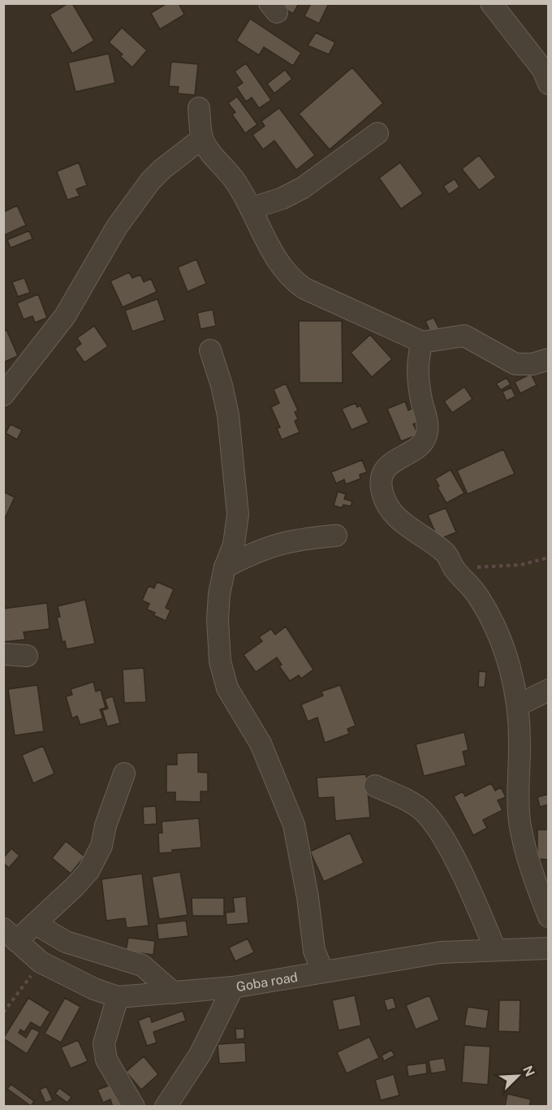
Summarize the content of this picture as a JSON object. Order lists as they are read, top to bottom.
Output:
{
  "streets": {
    "street": ["Goba road"]
  },
  "north": "top right"
}
